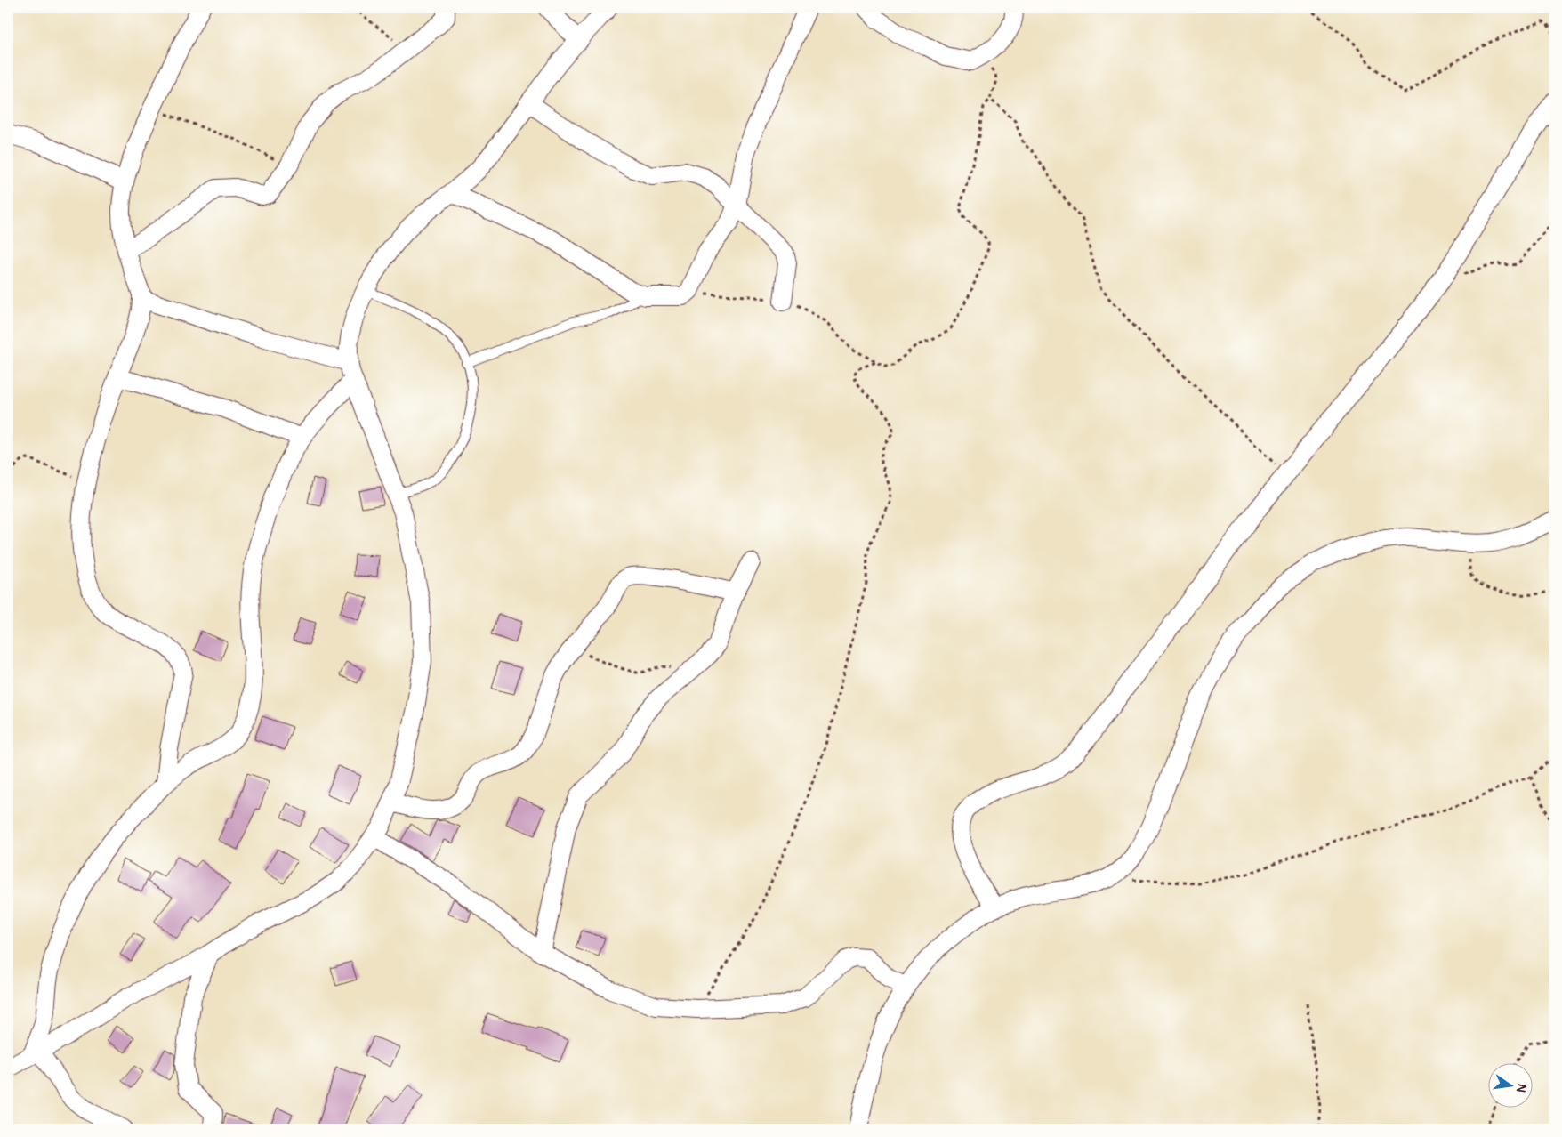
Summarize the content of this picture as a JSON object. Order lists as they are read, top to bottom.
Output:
{
  "north": "right"
}
